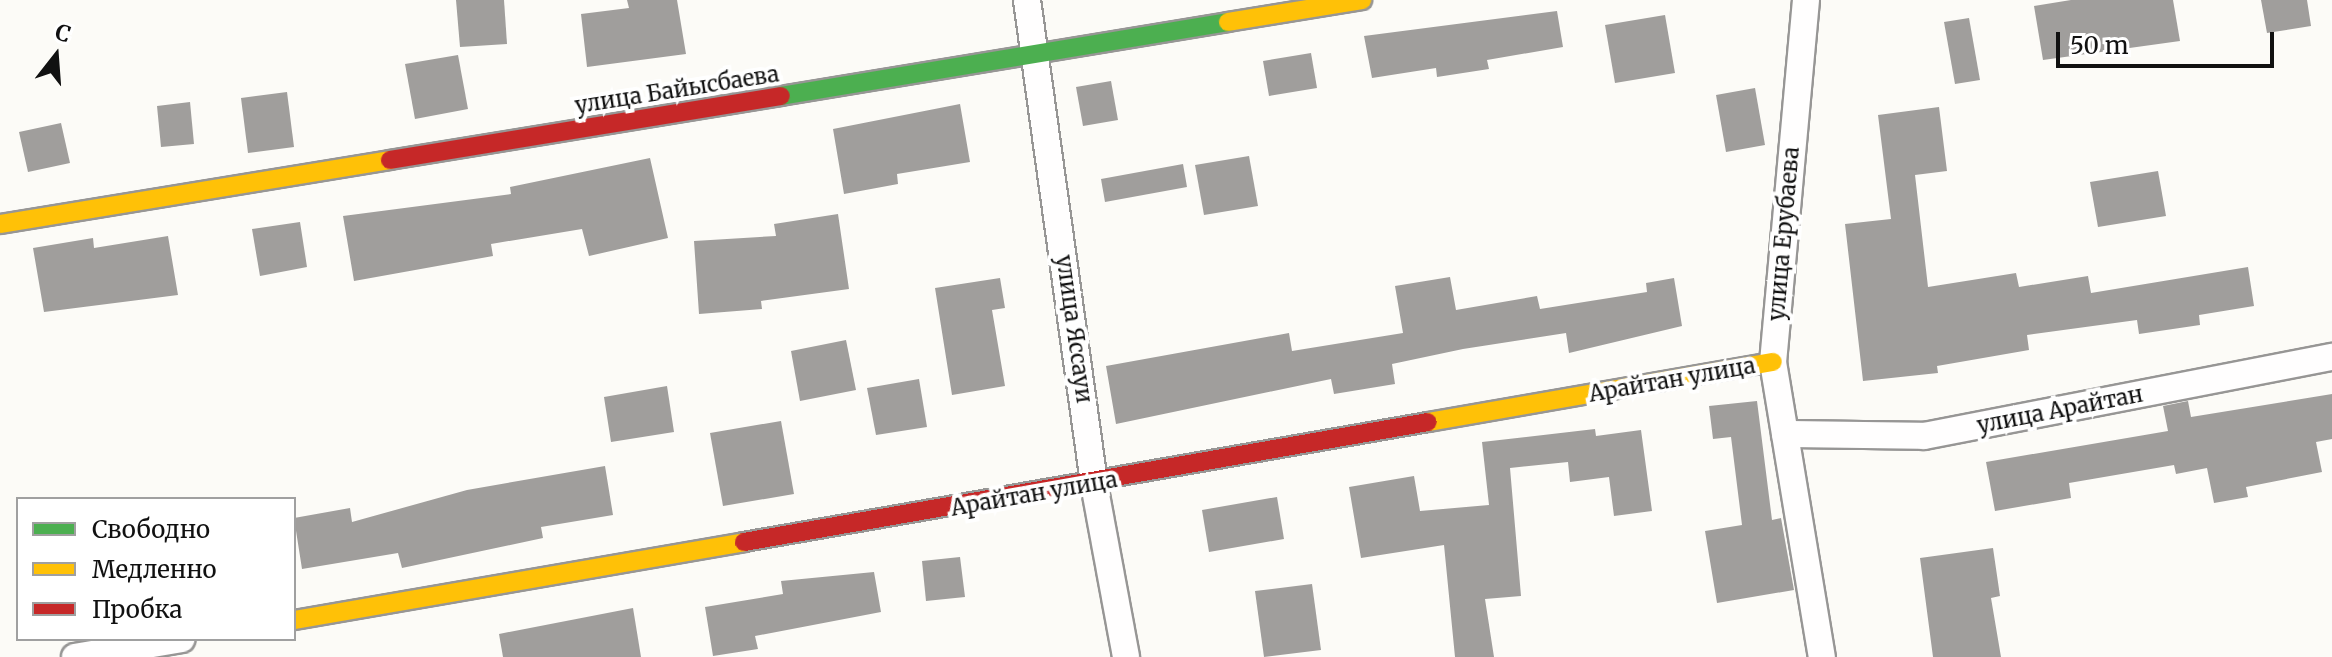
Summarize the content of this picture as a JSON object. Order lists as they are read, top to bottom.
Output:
{
  "streets": {
    "street": [
      "улица Байысбаева",
      "улица Ерубаева",
      "улица Яссауи",
      "Арайтан улица",
      "улица Арайтан"
    ]
  },
  "crossings": [
    ["улица Байысбаева", "улица Яссауи"],
    ["улица Ерубаева", "Арайтан улица"],
    ["улица Ерубаева", "улица Арайтан"],
    ["улица Яссауи", "Арайтан улица"]
  ],
  "legend": ["Свободно", "Медленно", "Пробка"],
  "scale_bar": "50 m",
  "north": "top"
}
